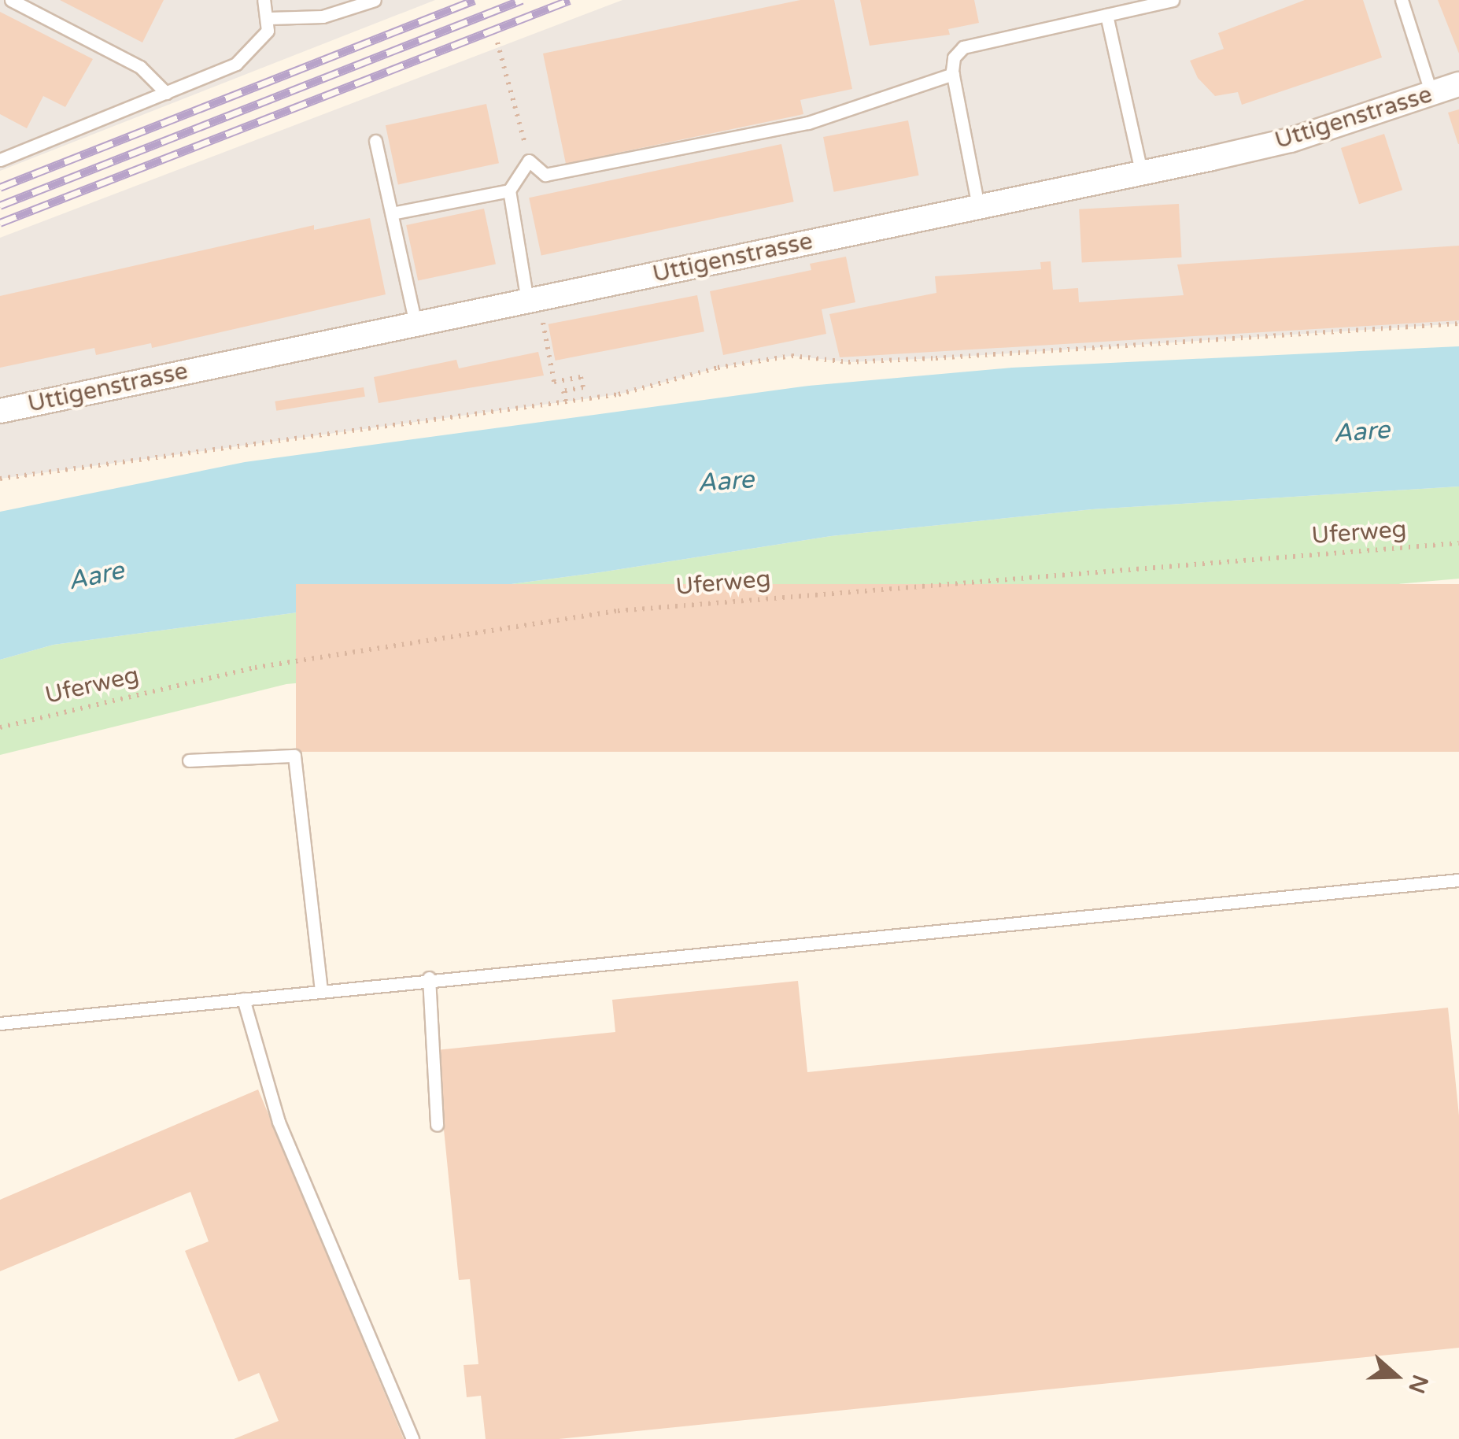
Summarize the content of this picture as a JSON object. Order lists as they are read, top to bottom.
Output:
{
  "streets": {
    "street": ["Uttigenstrasse"],
    "path": ["Uferweg"]
  },
  "water": ["Aare"],
  "north": "right"
}
